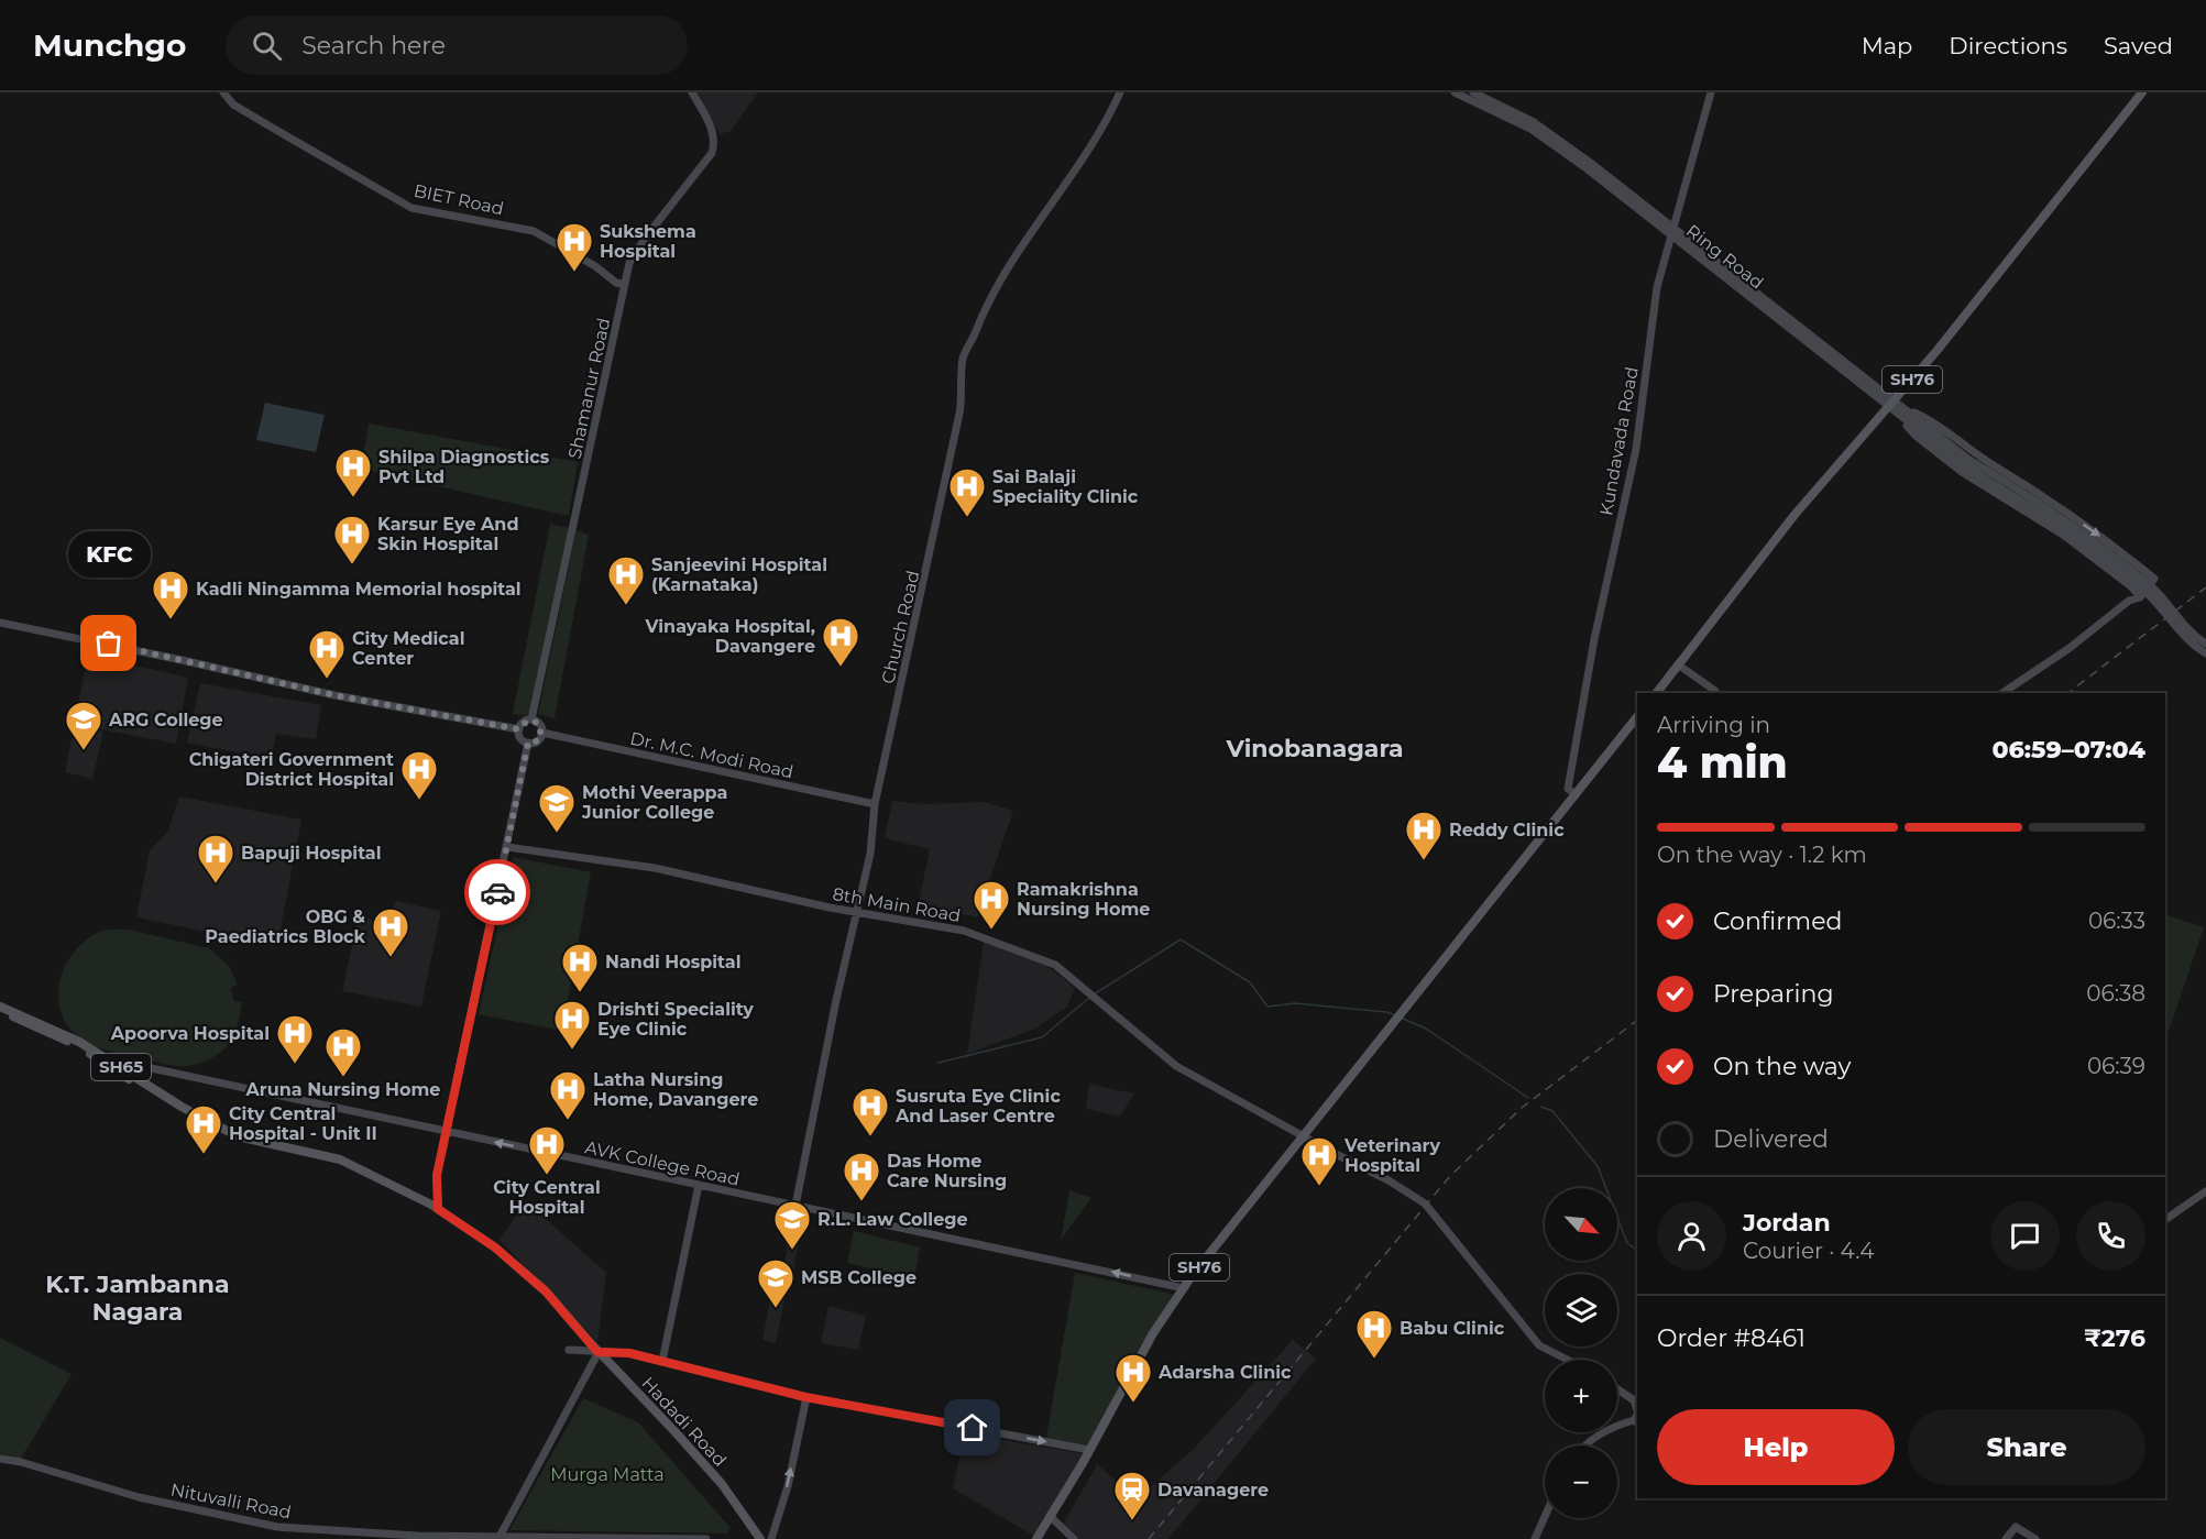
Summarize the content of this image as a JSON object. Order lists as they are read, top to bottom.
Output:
{
  "streets": {
    "main road": ["SH76", "SH65", "Hadadi Road"],
    "street": [
      "BIET Road",
      "Ring Road",
      "Shamanur Road",
      "Kundavada Road",
      "Church Road",
      "Dr. M.C. Modi Road",
      "8th Main Road",
      "AVK College Road",
      "Nituvalli Road"
    ]
  },
  "crossings": [
    ["BIET Road", "Shamanur Road"],
    ["Ring Road", "SH76"],
    ["Ring Road", "Kundavada Road"],
    ["SH76", "Kundavada Road"],
    ["SH76", "8th Main Road"],
    ["SH76", "AVK College Road"],
    ["Shamanur Road", "Dr. M.C. Modi Road"],
    ["Church Road", "Dr. M.C. Modi Road"],
    ["Church Road", "8th Main Road"],
    ["Church Road", "AVK College Road"],
    ["AVK College Road", "Hadadi Road"]
  ],
  "one_way": ["AVK College Road"],
  "districts": ["Vinobanagara", "K.T. Jambanna Nagara"],
  "parks": ["Murga Matta"],
  "places": {
    "hospital": [
      "Sukshema Hospital",
      "Shilpa Diagnostics Pvt Ltd",
      "Sai Balaji Speciality Clinic",
      "Karsur Eye And Skin Hospital",
      "Sanjeevini Hospital (Karnataka)",
      "Kadli Ningamma Memorial hospital",
      "Vinayaka Hospital, Davangere",
      "City Medical Center",
      "Chigateri Government District Hospital",
      "Reddy Clinic",
      "Bapuji Hospital",
      "Ramakrishna Nursing Home",
      "OBG & Paediatrics Block",
      "Nandi Hospital",
      "Drishti Speciality Eye Clinic",
      "Apoorva Hospital",
      "Aruna Nursing Home",
      "Latha Nursing Home, Davangere",
      "Susruta Eye Clinic And Laser Centre",
      "City Central Hospital - Unit II",
      "City Central Hospital",
      "Veterinary Hospital",
      "Das Home Care Nursing",
      "Babu Clinic",
      "Adarsha Clinic"
    ],
    "other": ["KFC"],
    "school or university": [
      "ARG College",
      "Mothi Veerappa Junior College",
      "R.L. Law College",
      "MSB College"
    ],
    "station": ["Davanagere"]
  },
  "north": "bottom right",
  "page": {
    "header": "Munchgo",
    "search": "Search here",
    "nav": ["Map", "Directions", "Saved"],
    "bubble": "KFC",
    "heading": ["4 min", "Arriving in", "06:59–07:04"],
    "panel": [
      "Jordan",
      "Courier · 4.4",
      "Order #8461",
      "₹276"
    ],
    "bar": "On the way · 1.2 km",
    "list": [
      ["Confirmed", "06:33"],
      ["Preparing", "06:38"],
      ["On the way", "06:39"],
      "Delivered"
    ],
    "map_buttons": ["+", "−"],
    "buttons": ["Help", "Share"]
  }
}
